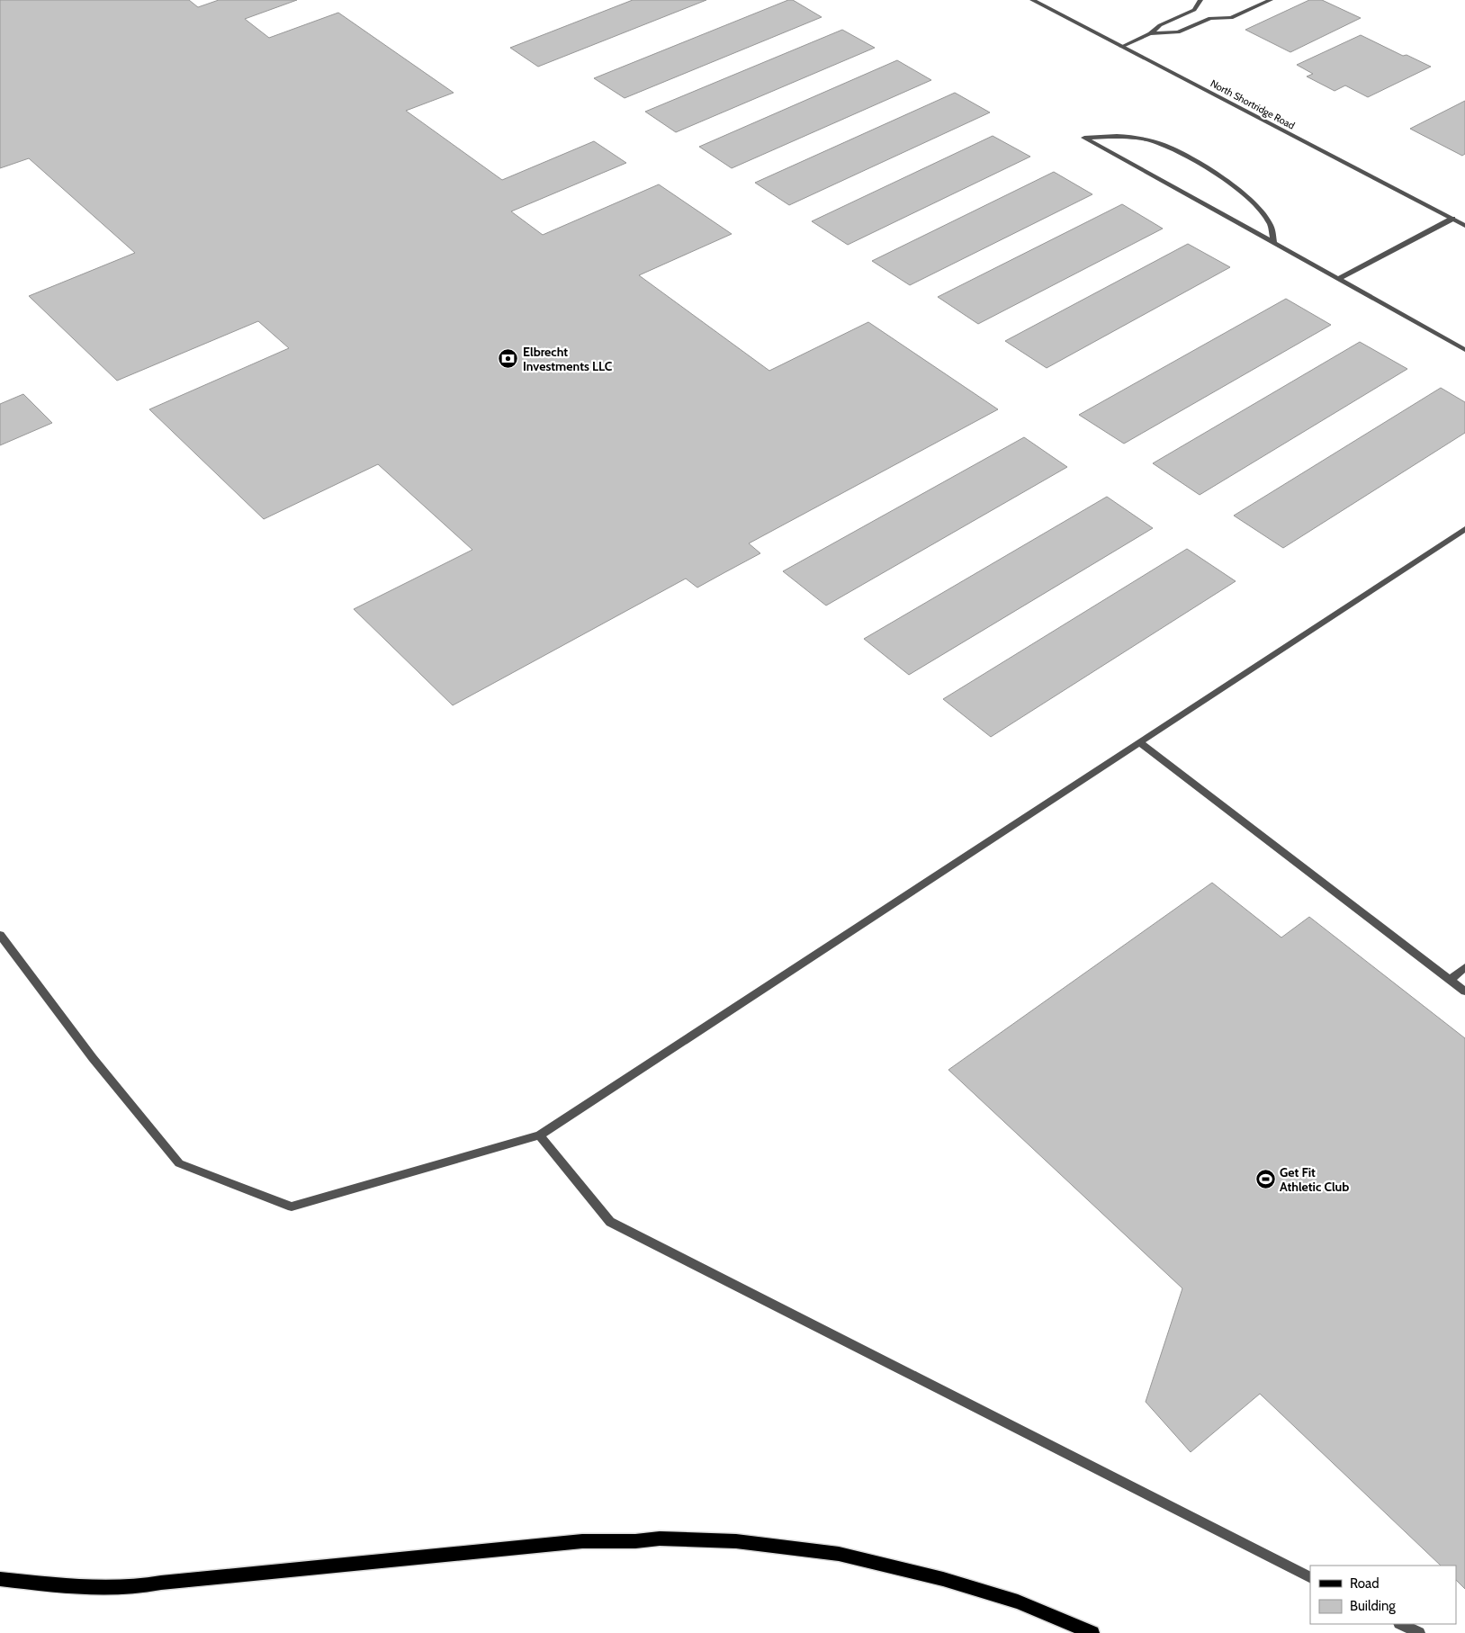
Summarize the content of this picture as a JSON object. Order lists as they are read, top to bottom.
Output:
{
  "streets": {
    "street": ["North Shortridge Road"]
  },
  "places": {
    "bank": ["Elbrecht Investments LLC"],
    "sports": ["Get Fit Athletic Club"]
  },
  "legend": ["Road", "Building"]
}
